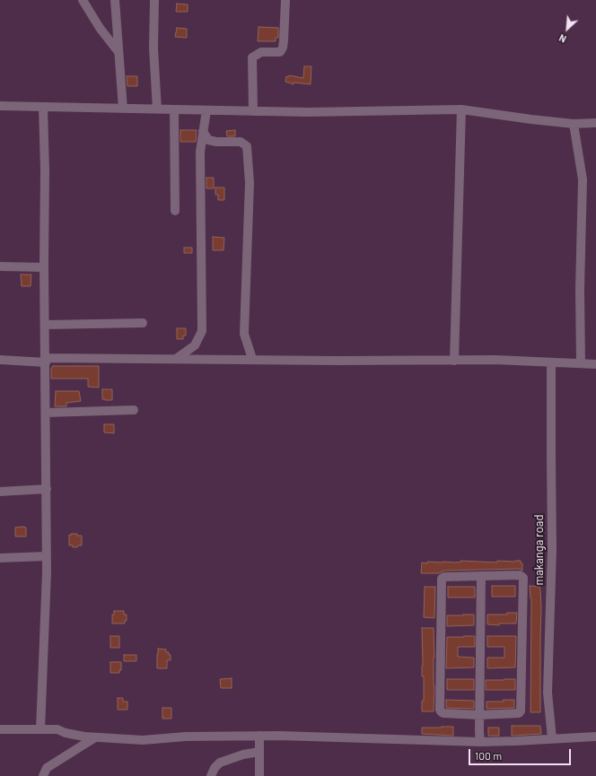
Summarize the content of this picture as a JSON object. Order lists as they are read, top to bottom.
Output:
{
  "streets": {
    "street": ["makanga road"]
  },
  "scale_bar": "100 m",
  "north": "bottom left"
}
